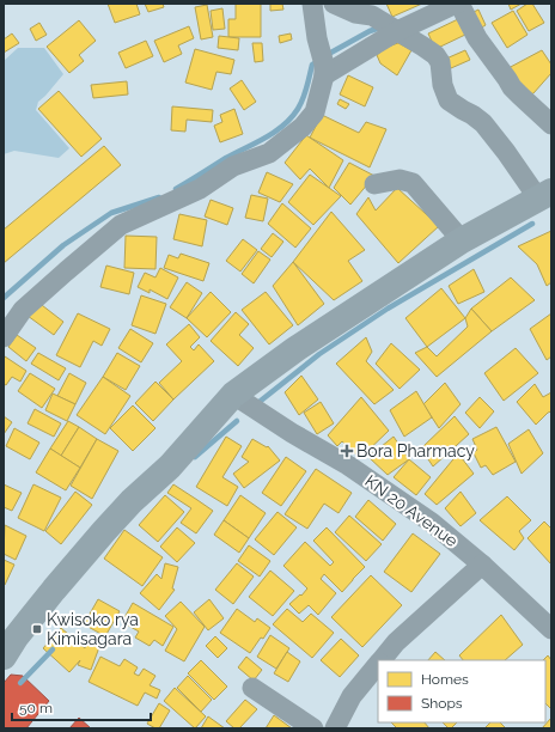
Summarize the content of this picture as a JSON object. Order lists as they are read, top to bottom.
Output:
{
  "streets": {
    "street": ["KN 20 Avenue"]
  },
  "places": {
    "health": ["Bora Pharmacy"],
    "transit": ["Kwisoko rya Kimisagara"]
  },
  "legend": ["Homes", "Shops"],
  "scale_bar": "50 m"
}
